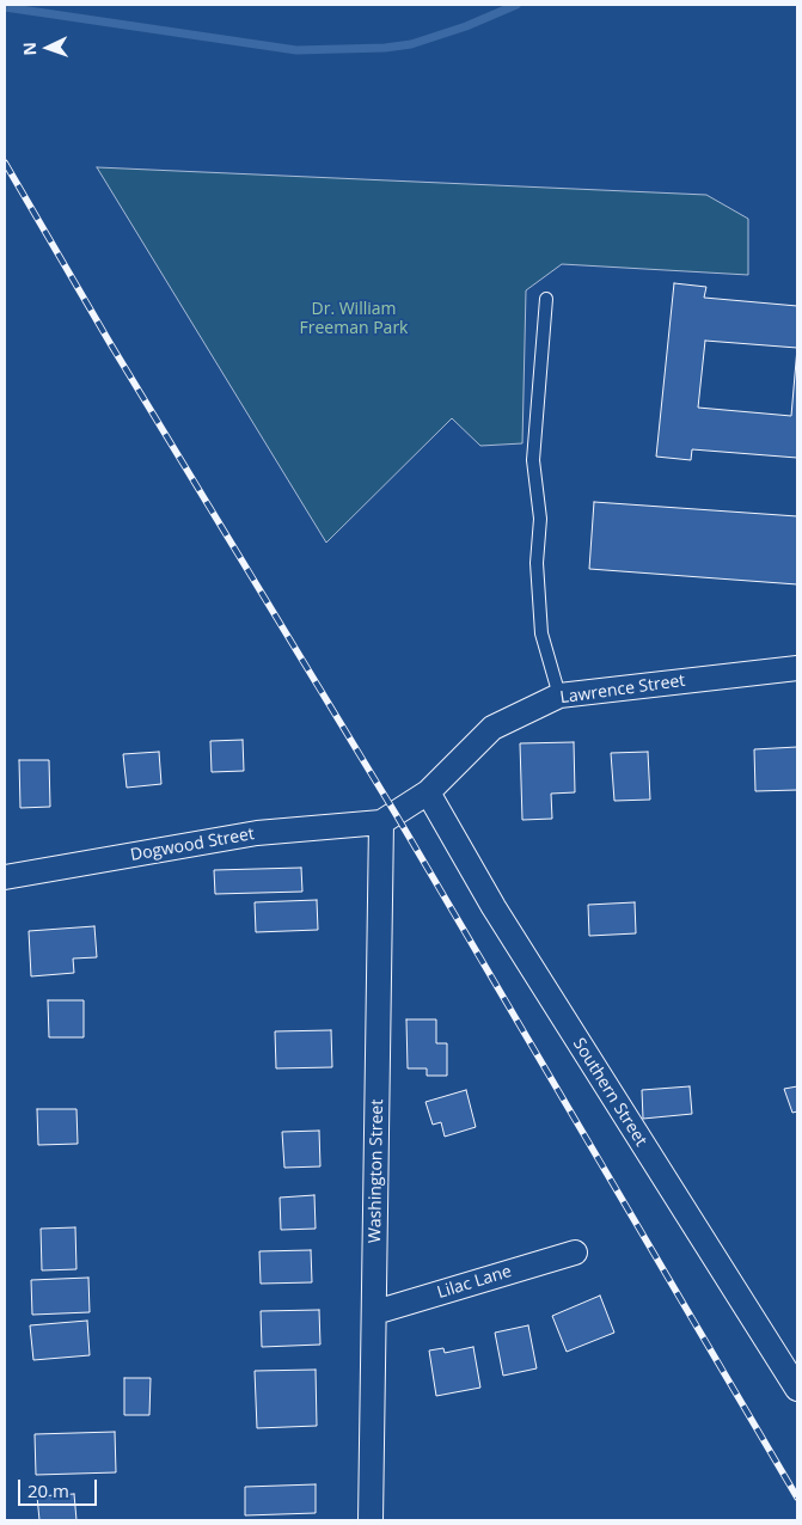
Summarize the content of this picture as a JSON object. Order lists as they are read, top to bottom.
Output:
{
  "streets": {
    "street": [
      "Lawrence Street",
      "Dogwood Street",
      "Southern Street",
      "Washington Street",
      "Lilac Lane"
    ]
  },
  "crossings": [
    ["Lawrence Street", "Dogwood Street"],
    ["Lawrence Street", "Southern Street"],
    ["Lawrence Street", "Washington Street"],
    ["Dogwood Street", "Washington Street"],
    ["Washington Street", "Lilac Lane"]
  ],
  "parks": ["Dr. William Freeman Park"],
  "scale_bar": "20 m",
  "north": "left"
}
